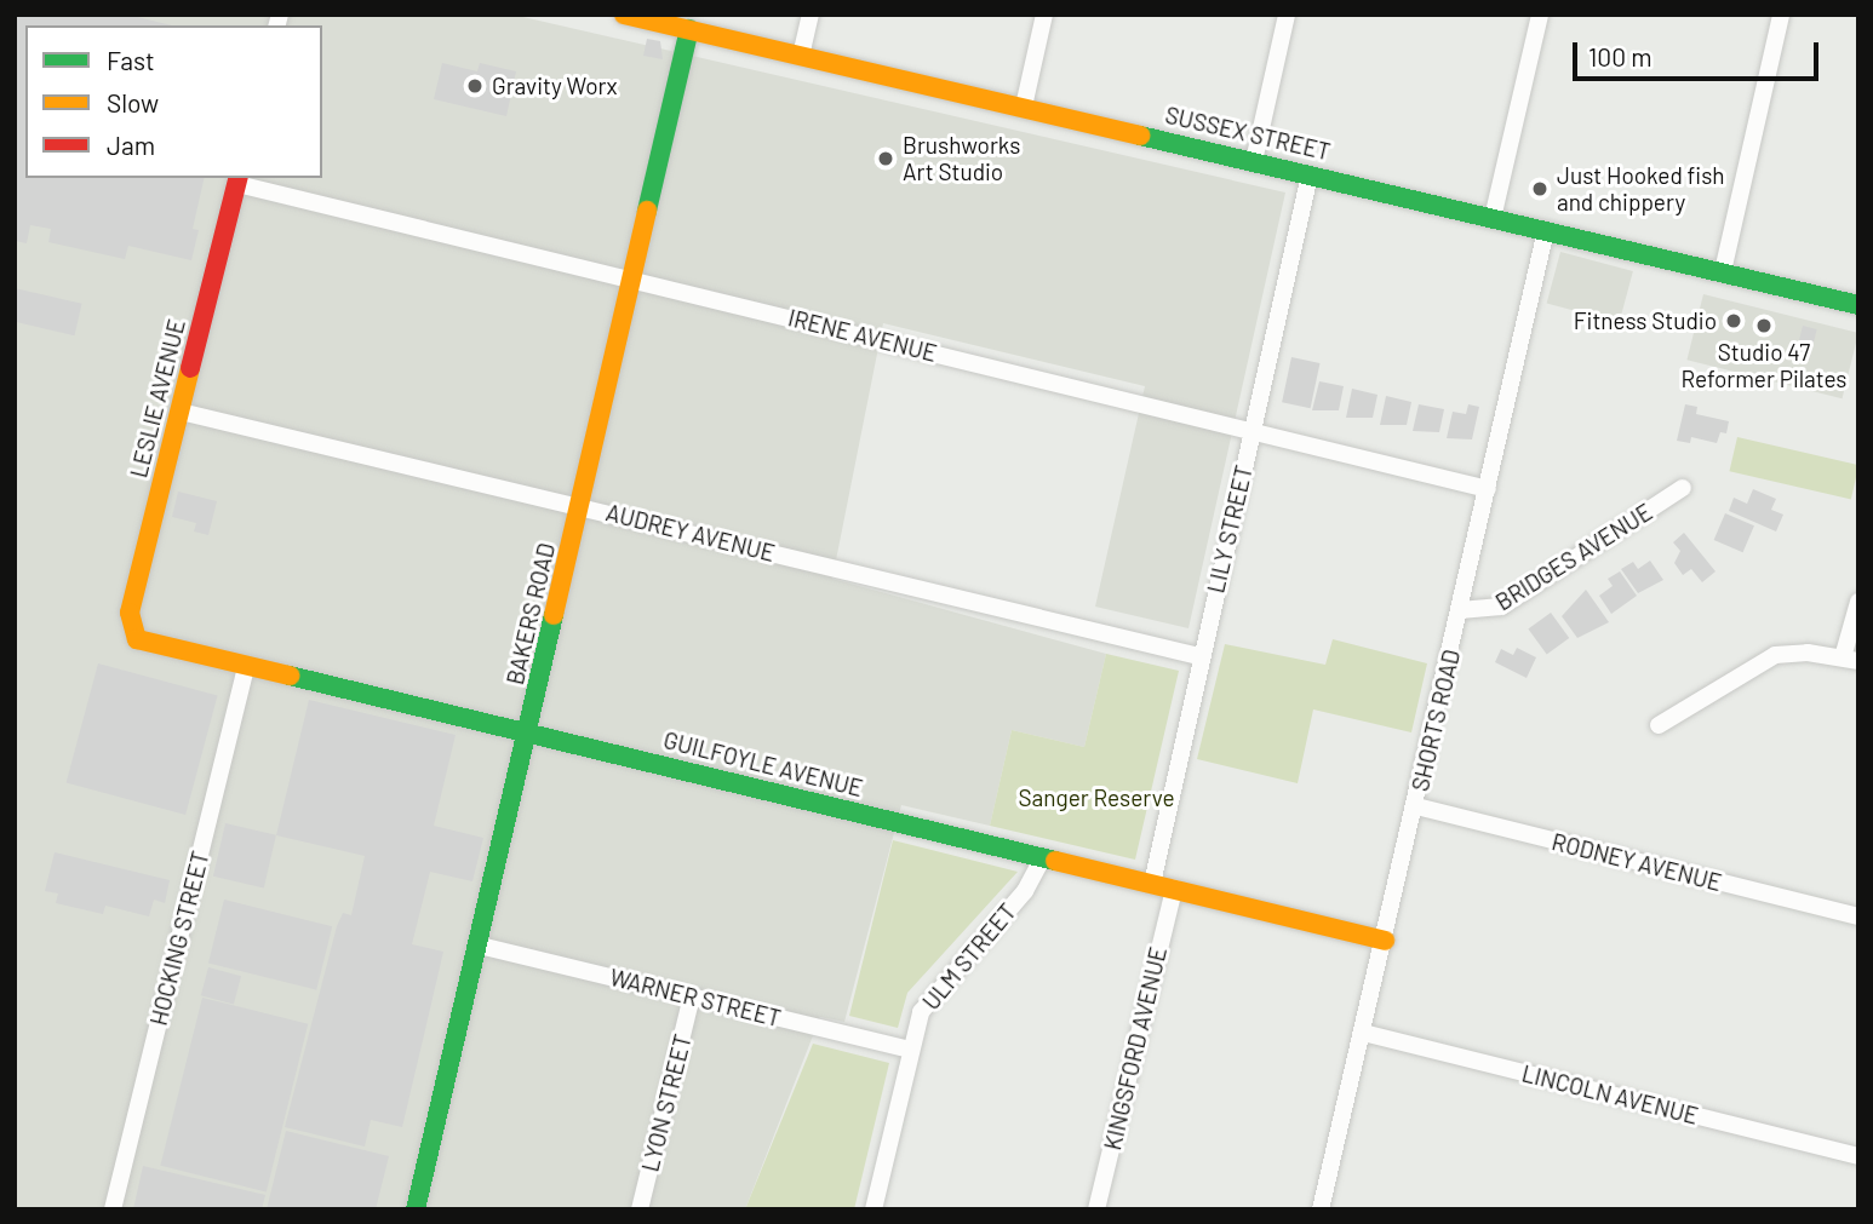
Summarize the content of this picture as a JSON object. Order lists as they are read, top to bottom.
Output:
{
  "streets": {
    "street": [
      "SUSSEX STREET",
      "IRENE AVENUE",
      "LESLIE AVENUE",
      "LILY STREET",
      "AUDREY AVENUE",
      "BRIDGES AVENUE",
      "BAKERS ROAD",
      "SHORTS ROAD",
      "GUILFOYLE AVENUE",
      "RODNEY AVENUE",
      "HOCKING STREET",
      "ULM STREET",
      "WARNER STREET",
      "KINGSFORD AVENUE",
      "LINCOLN AVENUE",
      "LYON STREET"
    ]
  },
  "crossings": [
    ["SUSSEX STREET", "LILY STREET"],
    ["SUSSEX STREET", "BAKERS ROAD"],
    ["SUSSEX STREET", "SHORTS ROAD"],
    ["IRENE AVENUE", "LESLIE AVENUE"],
    ["IRENE AVENUE", "LILY STREET"],
    ["IRENE AVENUE", "BAKERS ROAD"],
    ["IRENE AVENUE", "SHORTS ROAD"],
    ["LESLIE AVENUE", "AUDREY AVENUE"],
    ["LESLIE AVENUE", "GUILFOYLE AVENUE"],
    ["LILY STREET", "AUDREY AVENUE"],
    ["LILY STREET", "GUILFOYLE AVENUE"],
    ["AUDREY AVENUE", "BAKERS ROAD"],
    ["BRIDGES AVENUE", "SHORTS ROAD"],
    ["BAKERS ROAD", "GUILFOYLE AVENUE"],
    ["BAKERS ROAD", "WARNER STREET"],
    ["SHORTS ROAD", "GUILFOYLE AVENUE"],
    ["SHORTS ROAD", "RODNEY AVENUE"],
    ["SHORTS ROAD", "LINCOLN AVENUE"],
    ["GUILFOYLE AVENUE", "HOCKING STREET"],
    ["GUILFOYLE AVENUE", "ULM STREET"],
    ["GUILFOYLE AVENUE", "KINGSFORD AVENUE"],
    ["ULM STREET", "WARNER STREET"],
    ["WARNER STREET", "LYON STREET"]
  ],
  "parks": ["Sanger Reserve"],
  "places": [
    "Gravity Worx",
    "Brushworks Art Studio",
    "Just Hooked fish and chippery",
    "Fitness Studio",
    "Studio 47 Reformer Pilates"
  ],
  "legend": ["Fast", "Slow", "Jam"],
  "scale_bar": "100 m"
}
